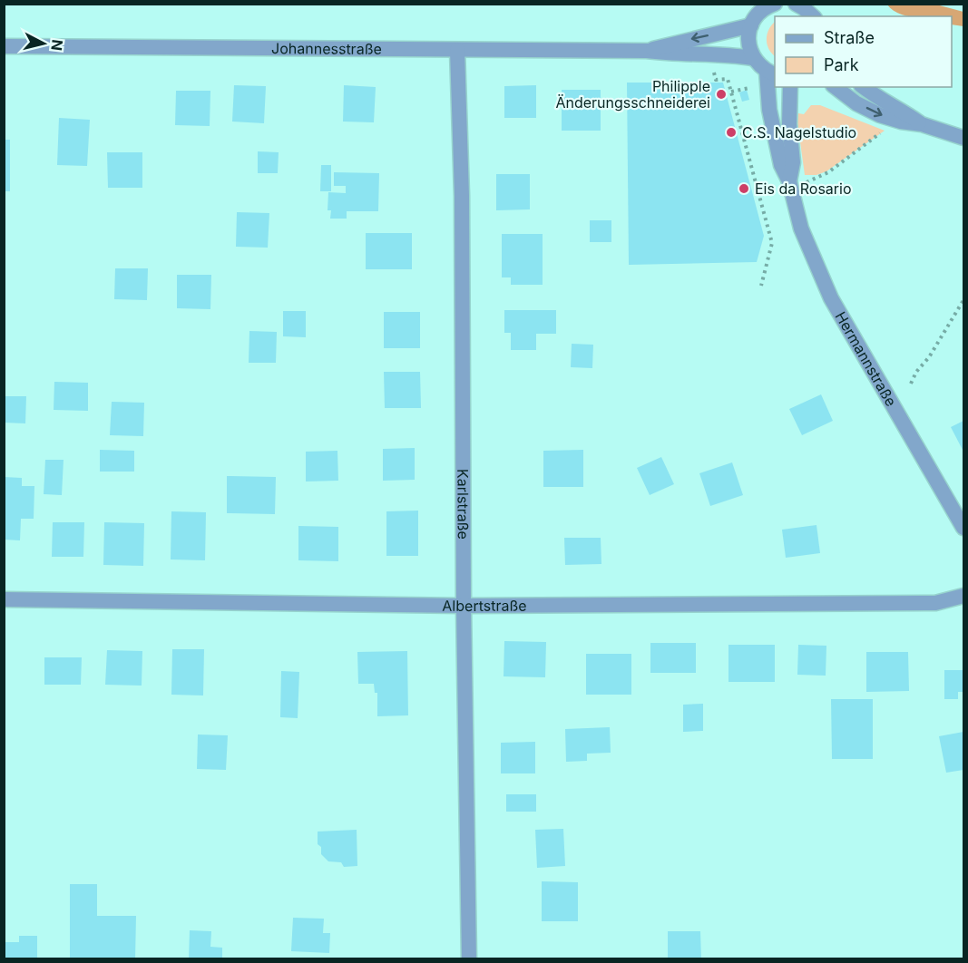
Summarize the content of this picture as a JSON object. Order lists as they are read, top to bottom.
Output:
{
  "streets": {
    "street": [
      "Johannesstraße",
      "Hermannstraße",
      "Karlstraße",
      "Albertstraße"
    ]
  },
  "crossings": [
    ["Johannesstraße", "Karlstraße"],
    ["Karlstraße", "Albertstraße"]
  ],
  "places": ["Philipple Änderungsschneiderei", "C.S. Nagelstudio", "Eis da Rosario"],
  "legend": ["Straße", "Park"],
  "north": "right"
}
